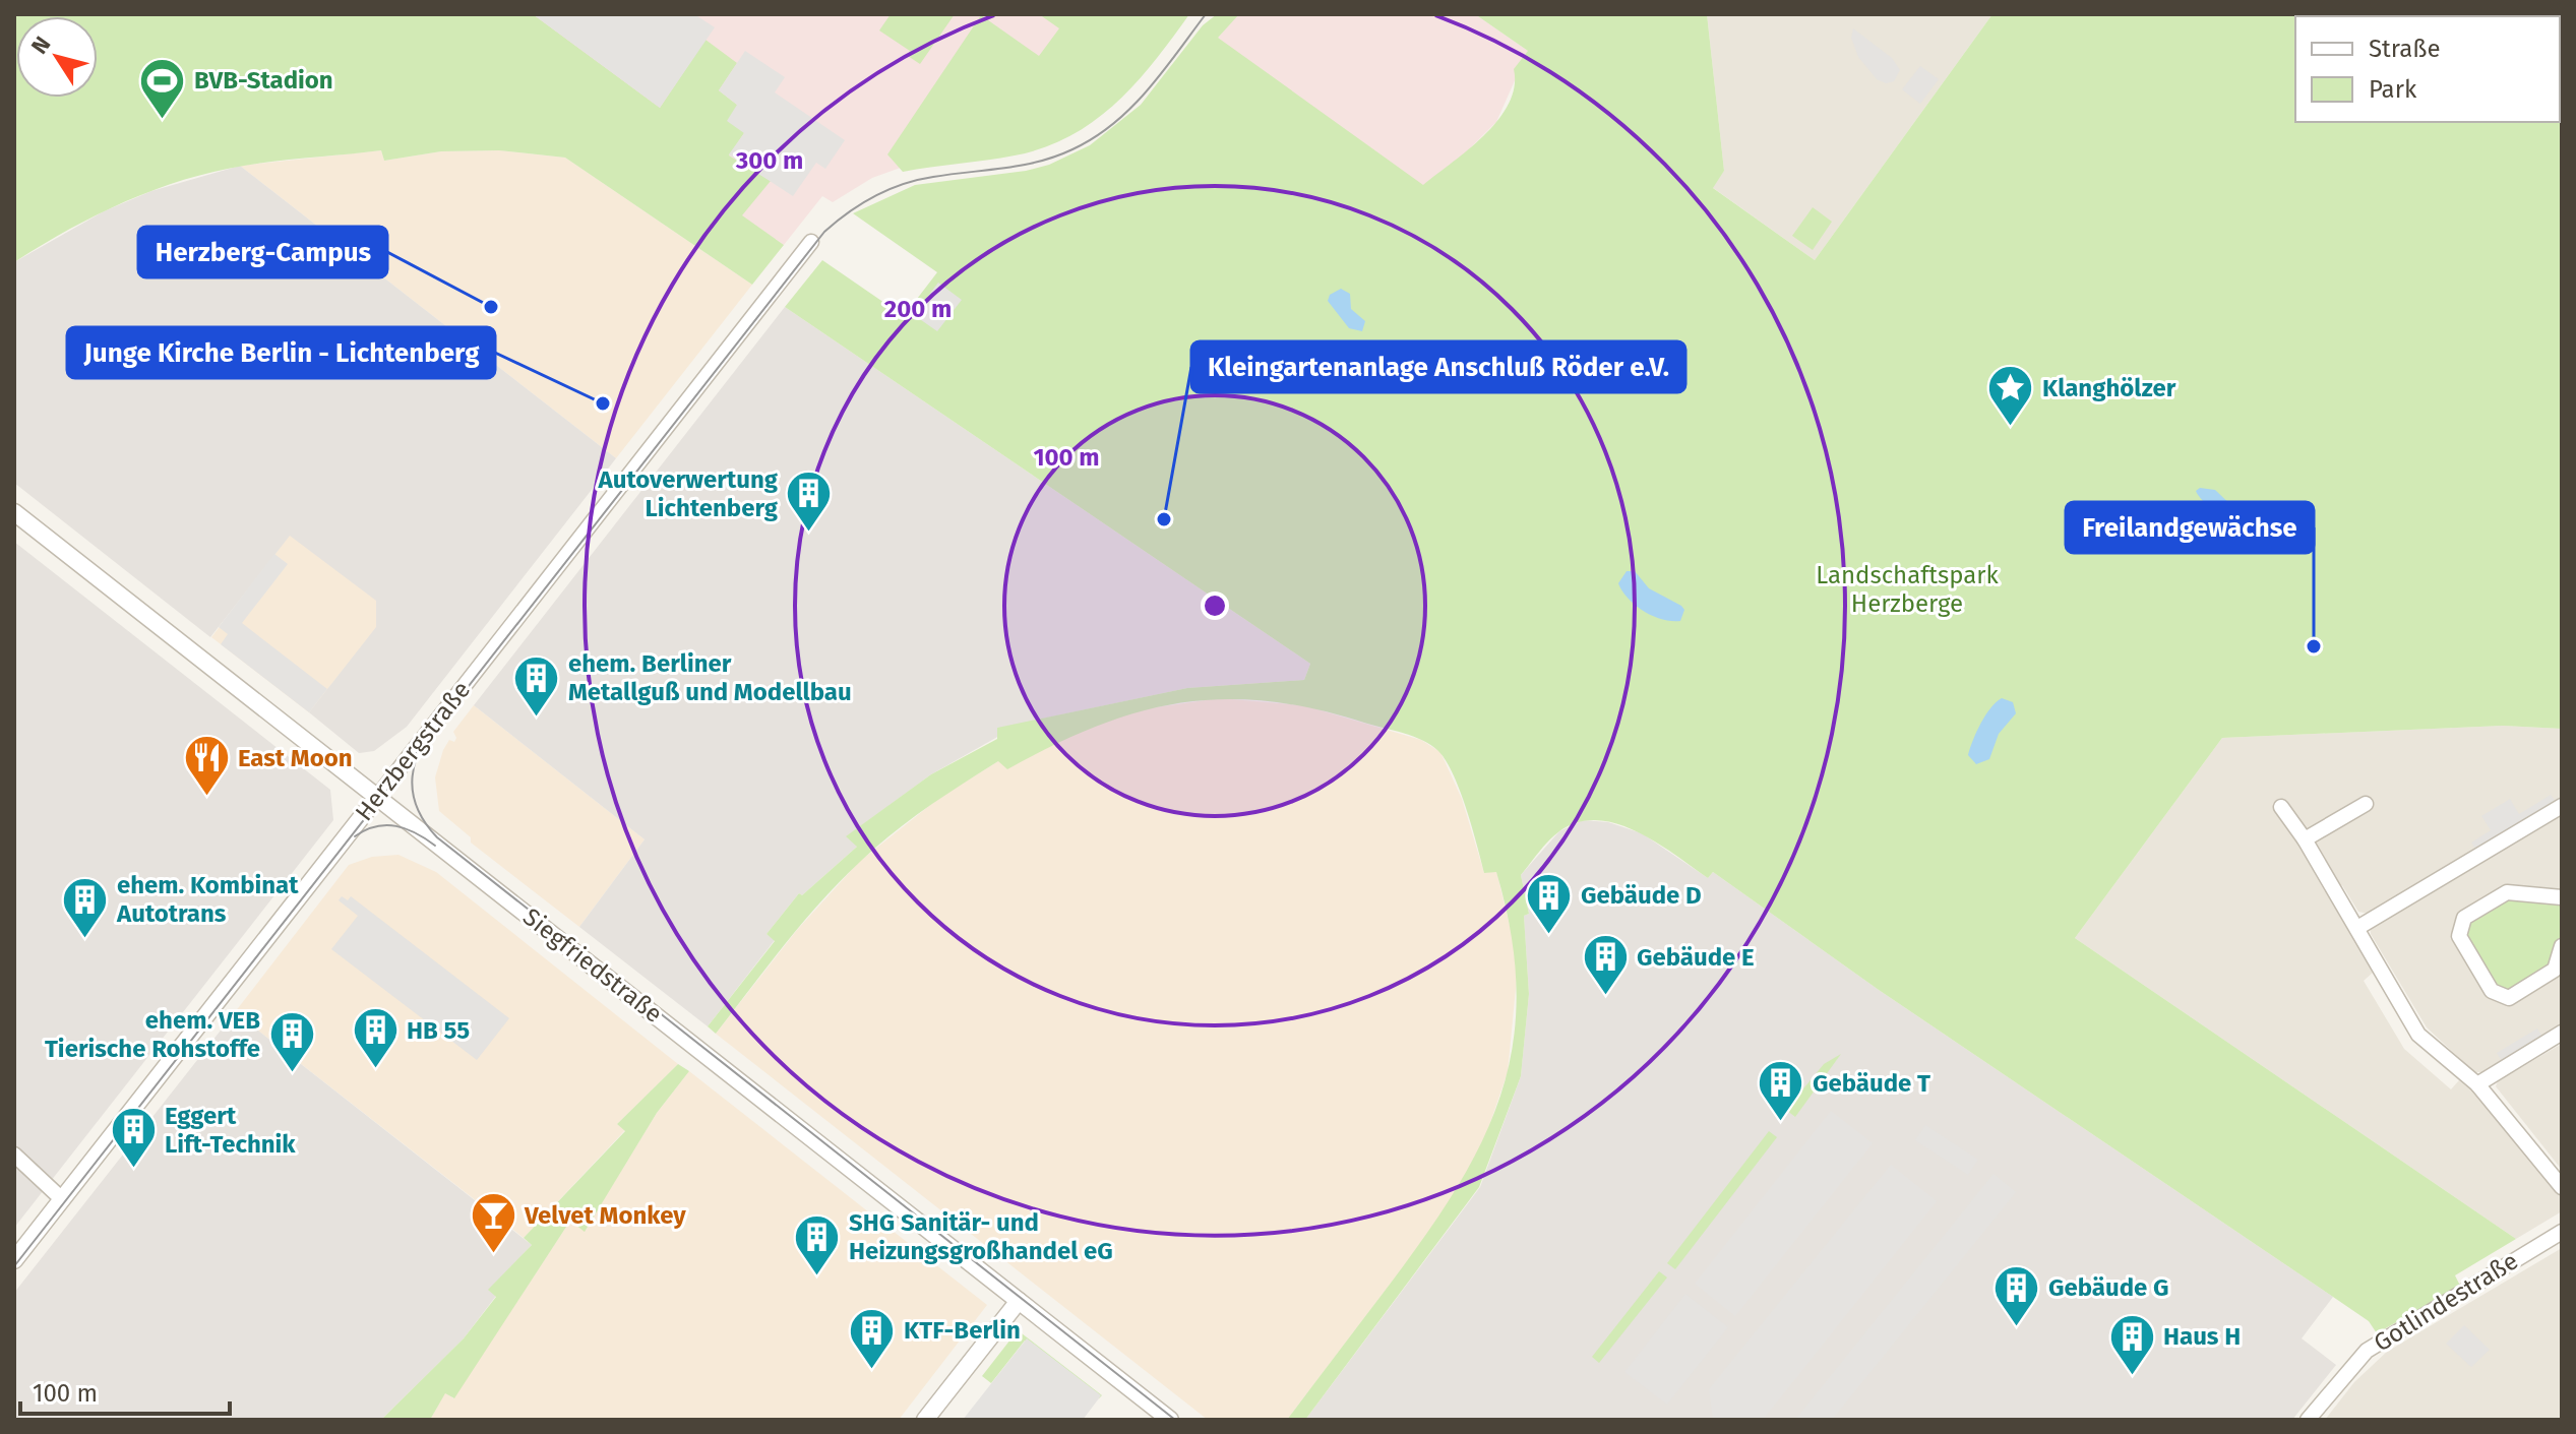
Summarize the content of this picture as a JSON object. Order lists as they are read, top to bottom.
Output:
{
  "streets": {
    "street": ["Herzbergstraße", "Siegfriedstraße", "Gotlindestraße"]
  },
  "crossings": [
    ["Herzbergstraße", "Siegfriedstraße"]
  ],
  "parks": ["Landschaftspark Herzberge"],
  "places": {
    "sports": ["BVB-Stadion"],
    "other": [
      "Herzberg-Campus",
      "Junge Kirche Berlin - Lichtenberg",
      "Kleingartenanlage Anschluß Röder e.V.",
      "Freilandgewächse"
    ],
    "place": ["Klanghölzer"],
    "building": [
      "Autoverwertung Lichtenberg",
      "ehem. Berliner Metallguß und Modellbau",
      "Gebäude D",
      "ehem. Kombinat Autotrans",
      "Gebäude E",
      "HB 55",
      "ehem. VEB Tierische Rohstoffe",
      "Gebäude T",
      "Eggert Lift-Technik",
      "SHG Sanitär- und Heizungsgroßhandel eG",
      "Gebäude G",
      "KTF-Berlin",
      "Haus H"
    ],
    "restaurant": ["East Moon"],
    "bar": ["Velvet Monkey"]
  },
  "legend": ["Straße", "Park"],
  "scale_bar": "100 m",
  "north": "top left",
  "rings": ["300 m", "200 m", "100 m"]
}
